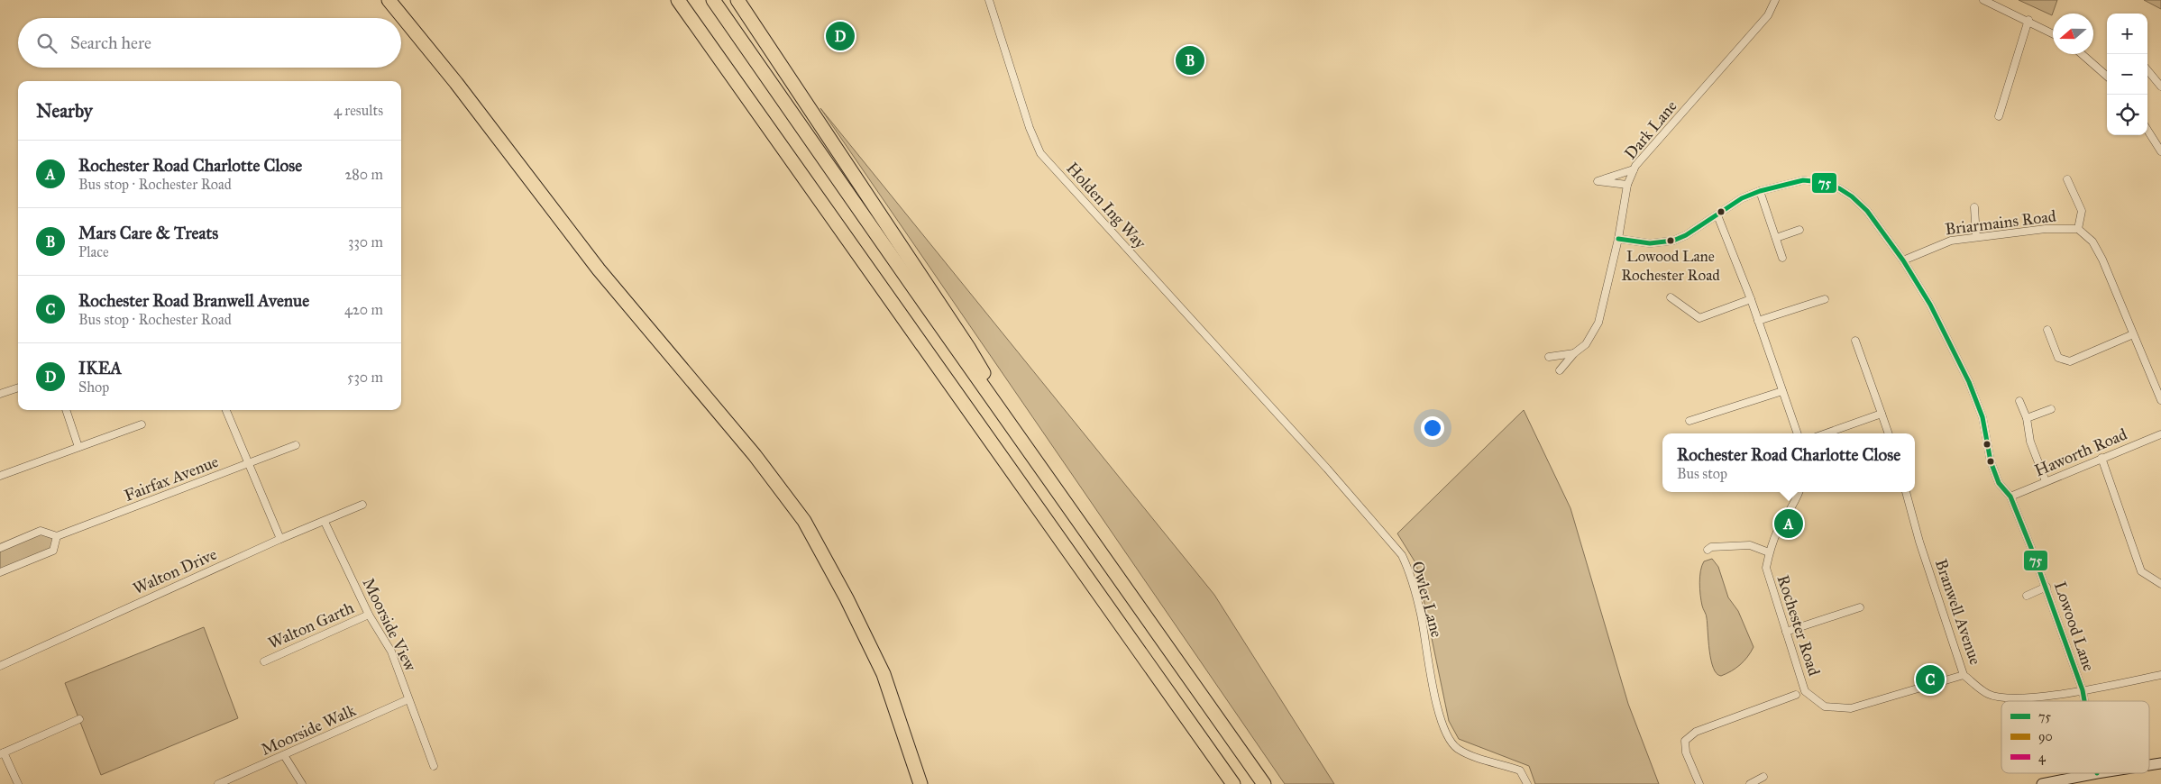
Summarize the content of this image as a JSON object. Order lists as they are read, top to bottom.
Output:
{
  "streets": {
    "street": [
      "Dark Lane",
      "Holden Ing Way",
      "Briarmains Road",
      "Haworth Road",
      "Fairfax Avenue",
      "Walton Drive",
      "Owler Lane",
      "Branwell Avenue",
      "Moorside View",
      "Walton Garth",
      "Rochester Road",
      "Lowood Lane",
      "Moorside Walk"
    ]
  },
  "crossings": [
    ["Dark Lane", "Lowood Lane"],
    ["Holden Ing Way", "Owler Lane"],
    ["Briarmains Road", "Lowood Lane"],
    ["Haworth Road", "Lowood Lane"],
    ["Walton Drive", "Moorside View"],
    ["Branwell Avenue", "Rochester Road"],
    ["Branwell Avenue", "Lowood Lane"],
    ["Moorside View", "Walton Garth"],
    ["Moorside View", "Moorside Walk"]
  ],
  "places": ["Lowood Lane Rochester Road"],
  "lines": ["transit line 75"],
  "legend": ["75", "90", "4"],
  "north": "left",
  "page": {
    "map_buttons": ["+", "−"],
    "search": "Search here",
    "pins": [
      "D",
      "B",
      "A",
      "C"
    ],
    "heading": ["Nearby", "4 results"],
    "list": [
      {
        "mark": "A",
        "name": "Rochester Road Charlotte Close",
        "note": "Bus stop · Rochester Road",
        "value": "280 m"
      },
      {
        "mark": "B",
        "name": "Mars Care & Treats",
        "note": "Place",
        "value": "330 m"
      },
      {
        "mark": "C",
        "name": "Rochester Road Branwell Avenue",
        "note": "Bus stop · Rochester Road",
        "value": "420 m"
      },
      {
        "mark": "D",
        "name": "IKEA",
        "note": "Shop",
        "value": "530 m"
      }
    ],
    "popup": ["Rochester Road Charlotte Close", "Bus stop"]
  }
}
